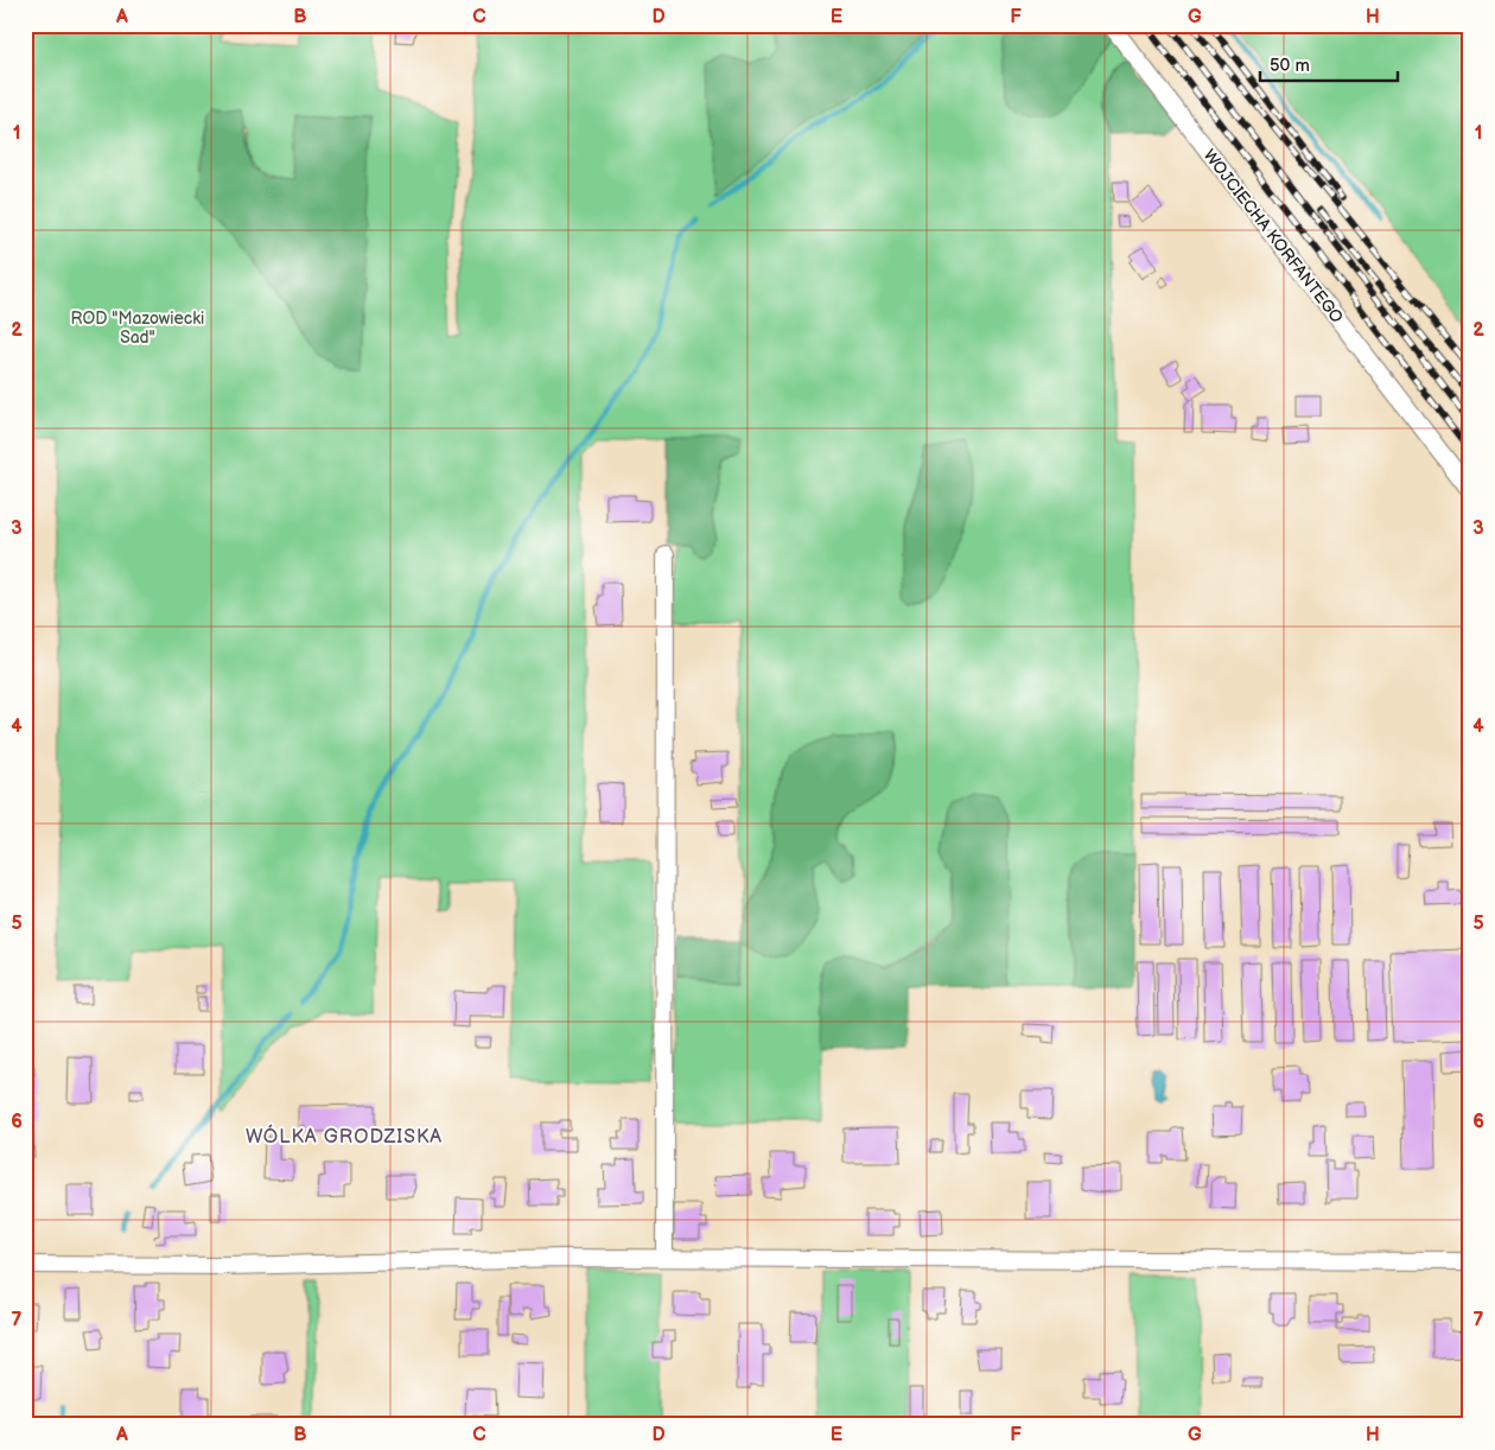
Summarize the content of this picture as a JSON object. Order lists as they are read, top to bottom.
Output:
{
  "streets": {
    "street": ["WOJCIECHA KORFANTEGO"]
  },
  "districts": ["WÓLKA GRODZISKA"],
  "parks": ["ROD \"Mazowiecki Sad\""],
  "scale_bar": "50 m",
  "grid": {
    "columns": [
      "A",
      "B",
      "C",
      "D",
      "E",
      "F",
      "G",
      "H"
    ],
    "rows": [
      "1",
      "2",
      "3",
      "4",
      "5",
      "6",
      "7"
    ]
  }
}
